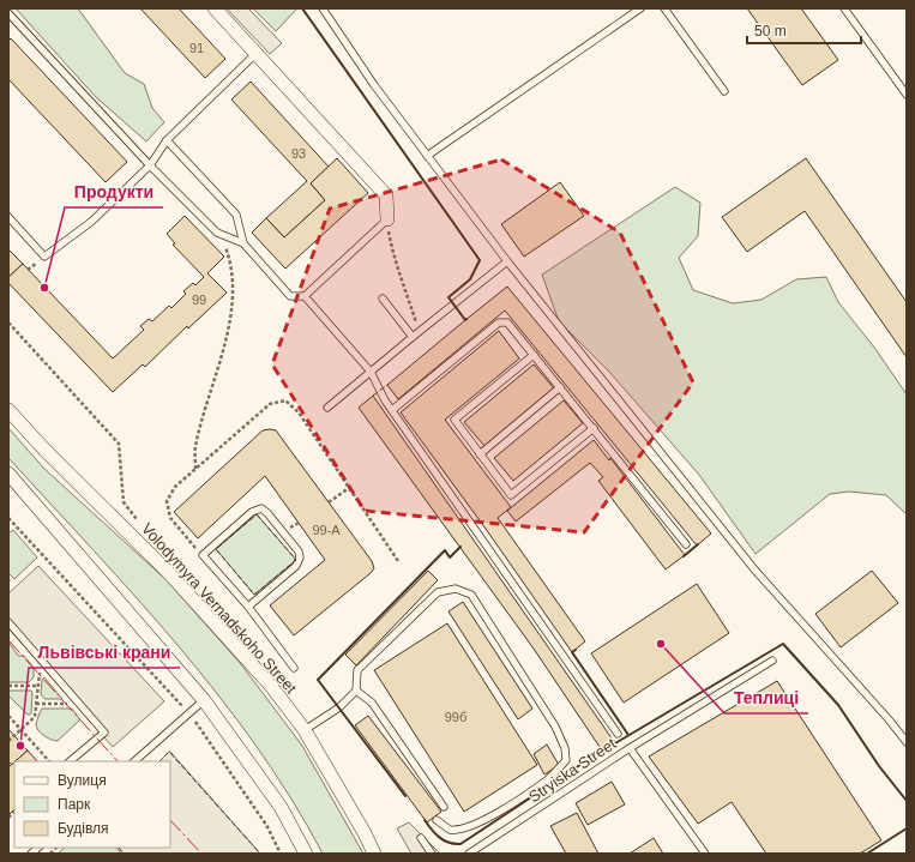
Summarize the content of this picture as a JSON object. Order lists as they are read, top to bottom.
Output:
{
  "streets": {
    "street": ["Volodymyra Vernadskoho Street"],
    "lane": ["Stryiska Street"]
  },
  "places": ["Продукти", "Теплиці", "Львівські крани"],
  "house_numbers": [
    "91",
    "93",
    "99",
    "99-А",
    "99б"
  ],
  "legend": ["Вулиця", "Парк", "Будівля"],
  "scale_bar": "50 m"
}
